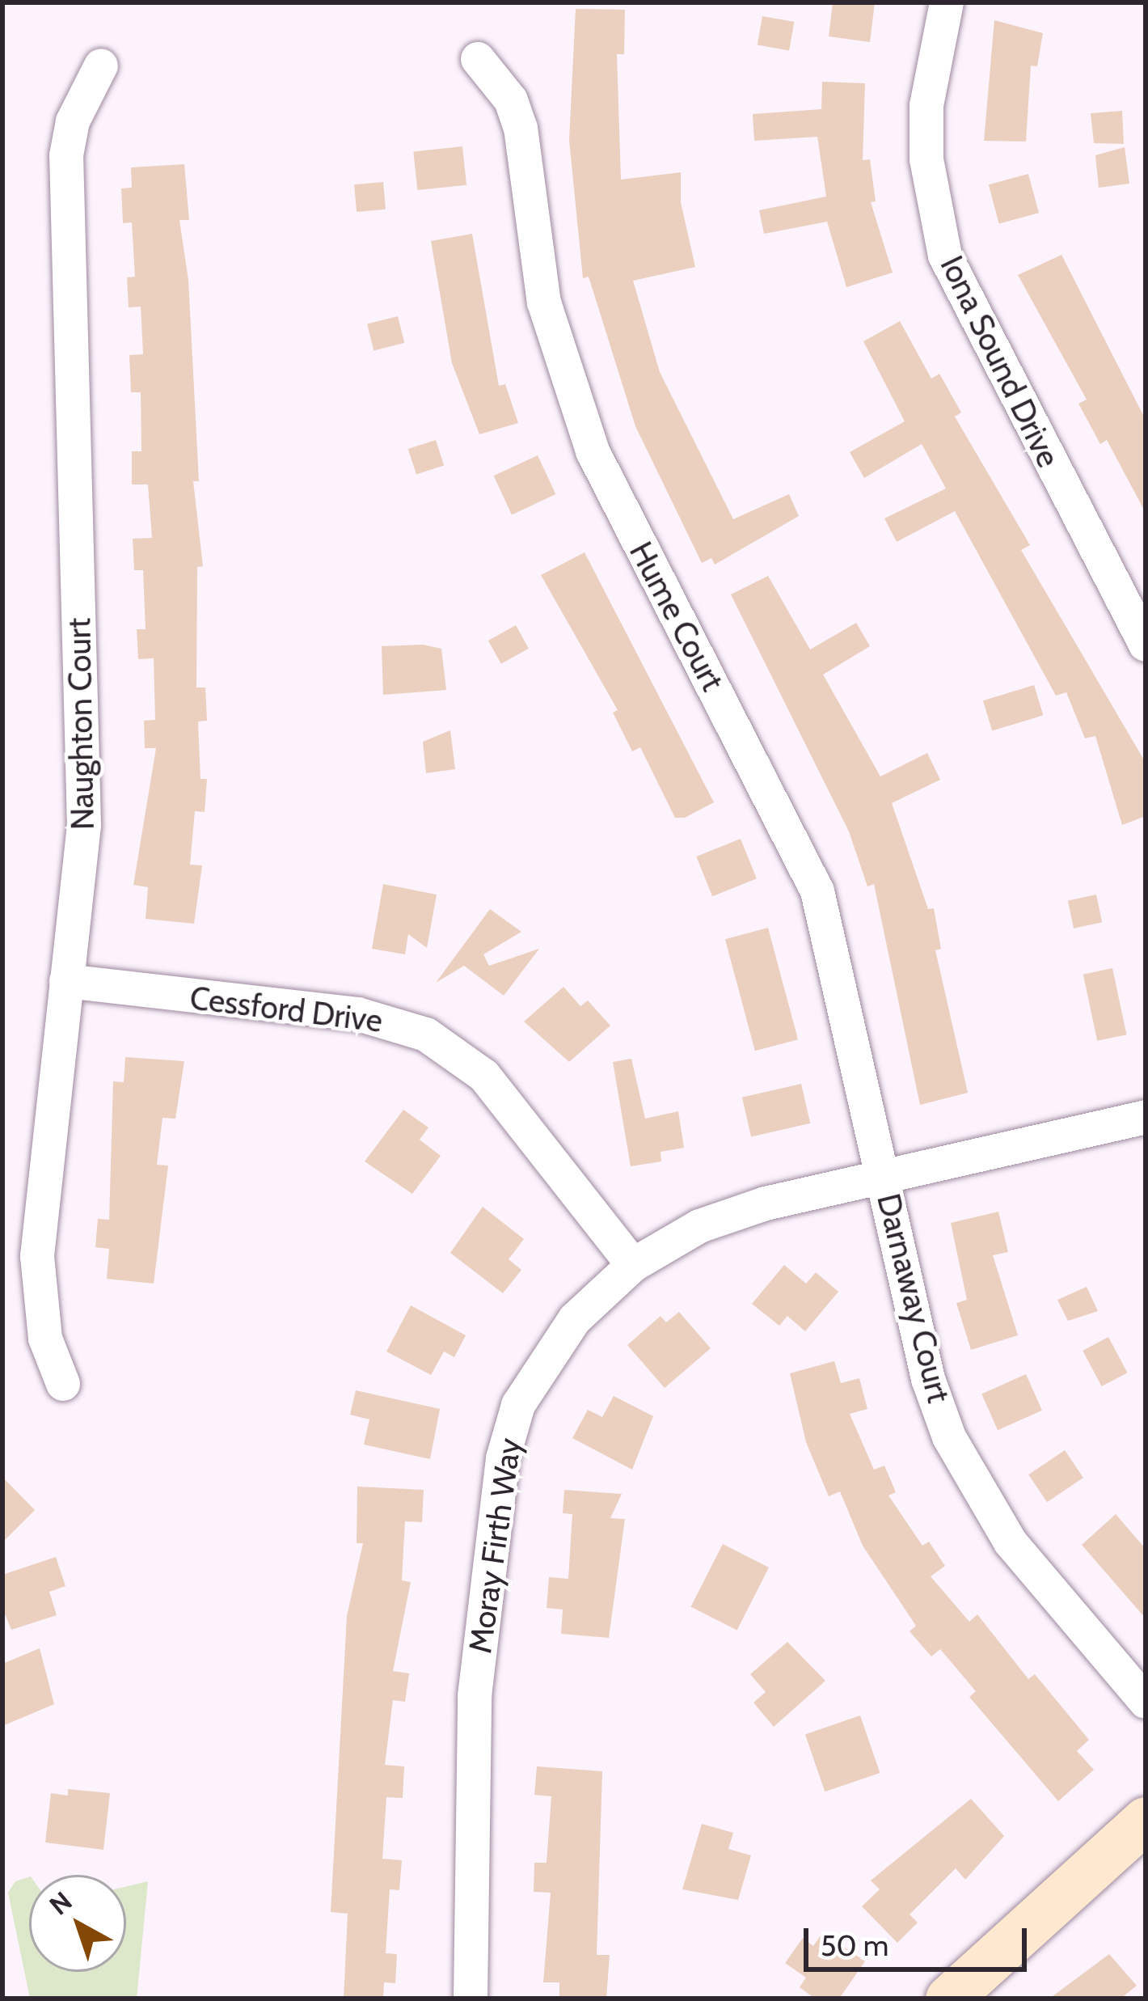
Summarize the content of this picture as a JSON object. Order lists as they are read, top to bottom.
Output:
{
  "streets": {
    "street": [
      "Iona Sound Drive",
      "Hume Court",
      "Naughton Court",
      "Cessford Drive",
      "Darnaway Court",
      "Moray Firth Way"
    ]
  },
  "crossings": [
    ["Hume Court", "Darnaway Court"],
    ["Hume Court", "Moray Firth Way"],
    ["Naughton Court", "Cessford Drive"],
    ["Cessford Drive", "Moray Firth Way"],
    ["Darnaway Court", "Moray Firth Way"]
  ],
  "scale_bar": "50 m",
  "north": "top left"
}
